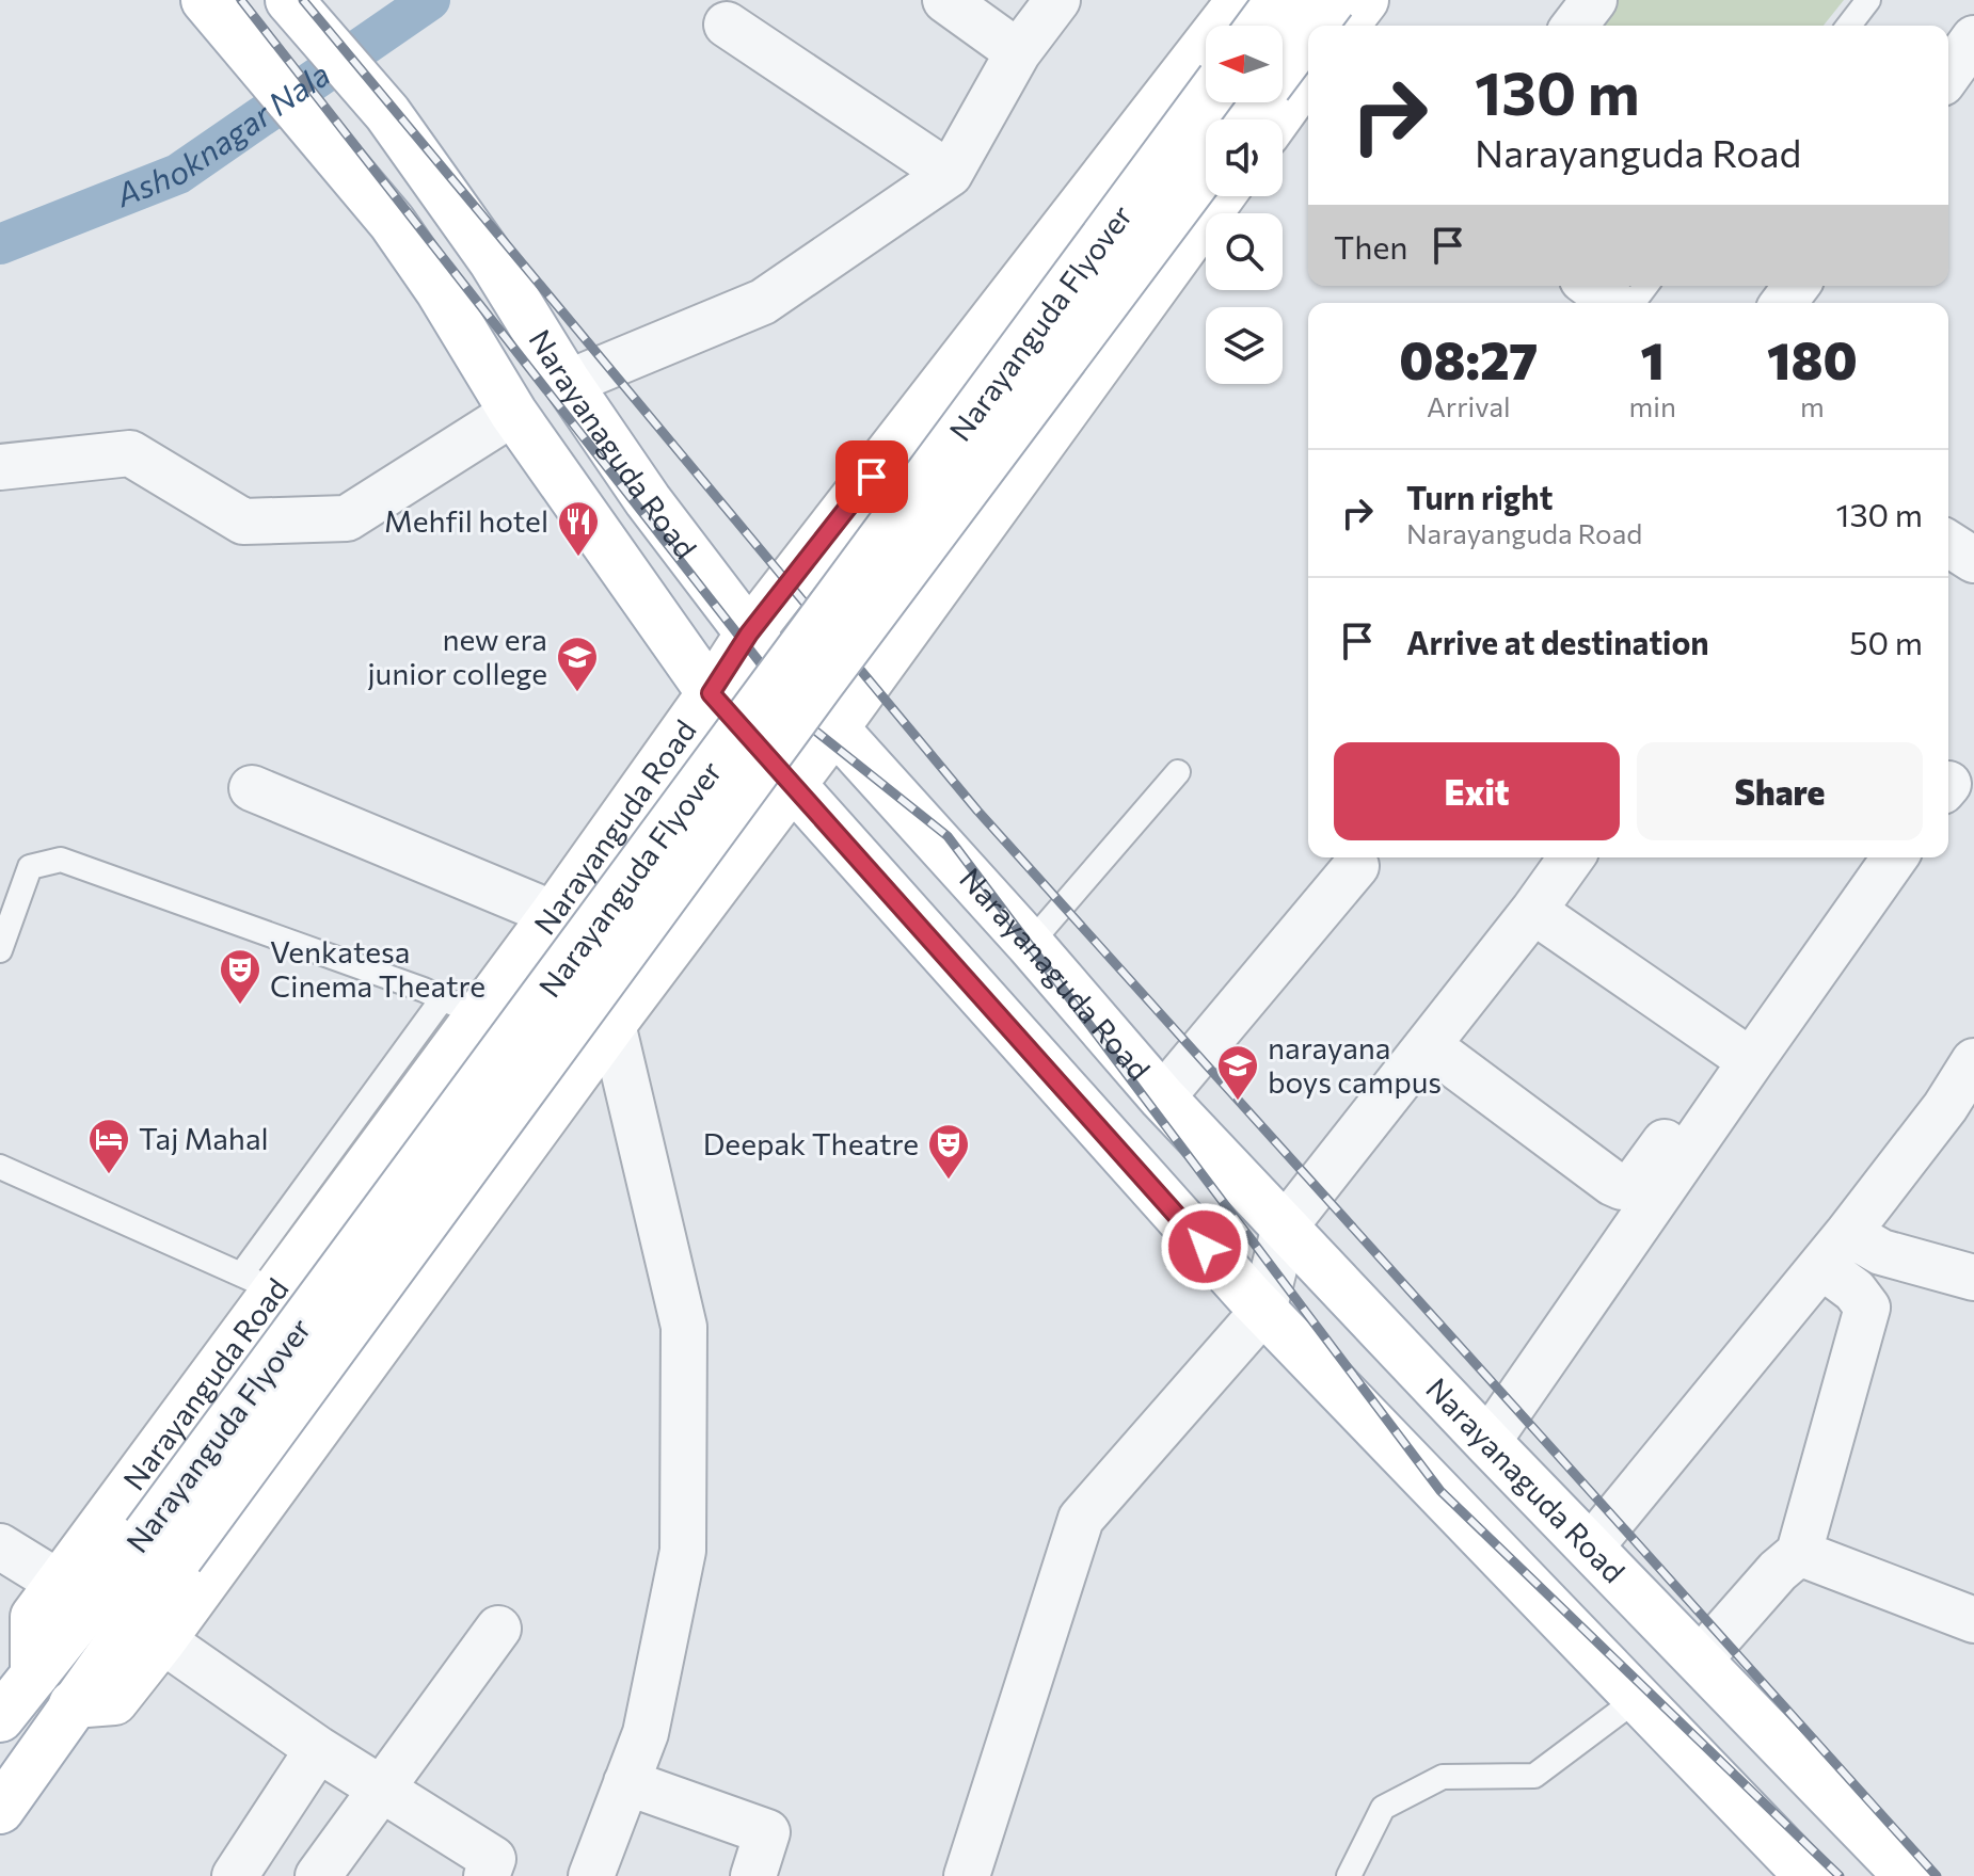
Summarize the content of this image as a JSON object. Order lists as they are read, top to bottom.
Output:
{
  "streets": {
    "main road": ["Narayanguda Flyover", "Narayanaguda Road", "Narayanguda Road"]
  },
  "crossings": [
    ["Narayanguda Flyover", "Narayanguda Road"],
    ["Narayanaguda Road", "Narayanguda Road"]
  ],
  "water": ["Ashoknagar Nala"],
  "places": {
    "restaurant": ["Mehfil hotel"],
    "school or university": ["new era junior college", "narayana boys campus"],
    "theatre": ["Venkatesa Cinema Theatre", "Deepak Theatre"],
    "hotel": ["Taj Mahal"]
  },
  "north": "left",
  "page": {
    "turn": ["130 m", "Narayanguda Road"],
    "then": "Then",
    "eta": [
      "08:27",
      "Arrival",
      "1",
      "min",
      "180",
      "m"
    ],
    "list": [
      {
        "name": "Turn right",
        "note": "Narayanguda Road",
        "value": "130 m"
      },
      {
        "name": "Arrive at destination",
        "value": "50 m"
      }
    ],
    "buttons": ["Exit", "Share"]
  }
}
